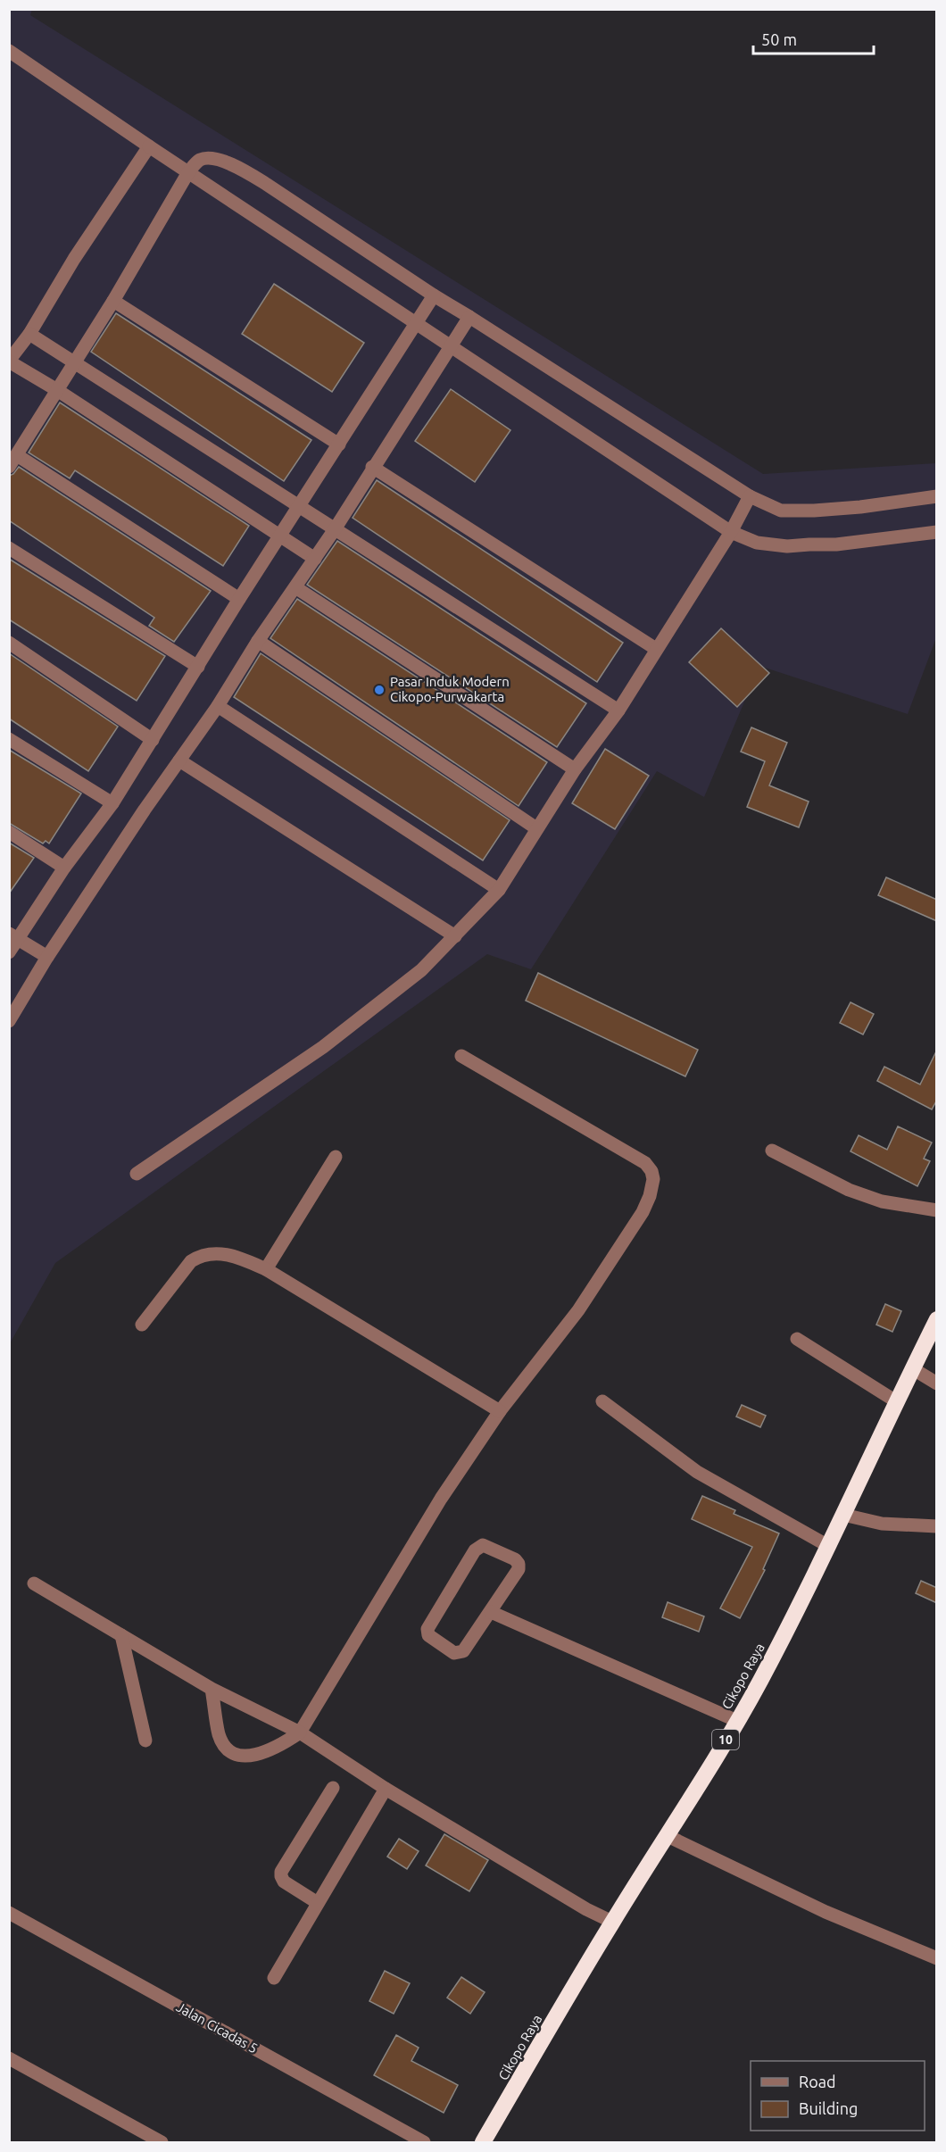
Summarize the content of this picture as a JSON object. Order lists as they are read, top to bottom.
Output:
{
  "streets": {
    "highway": ["Cikopo Raya", "10"],
    "street": ["Jalan Cicadas 5"]
  },
  "places": ["Pasar Induk Modern Cikopo-Purwakarta"],
  "legend": ["Road", "Building"],
  "scale_bar": "50 m"
}
